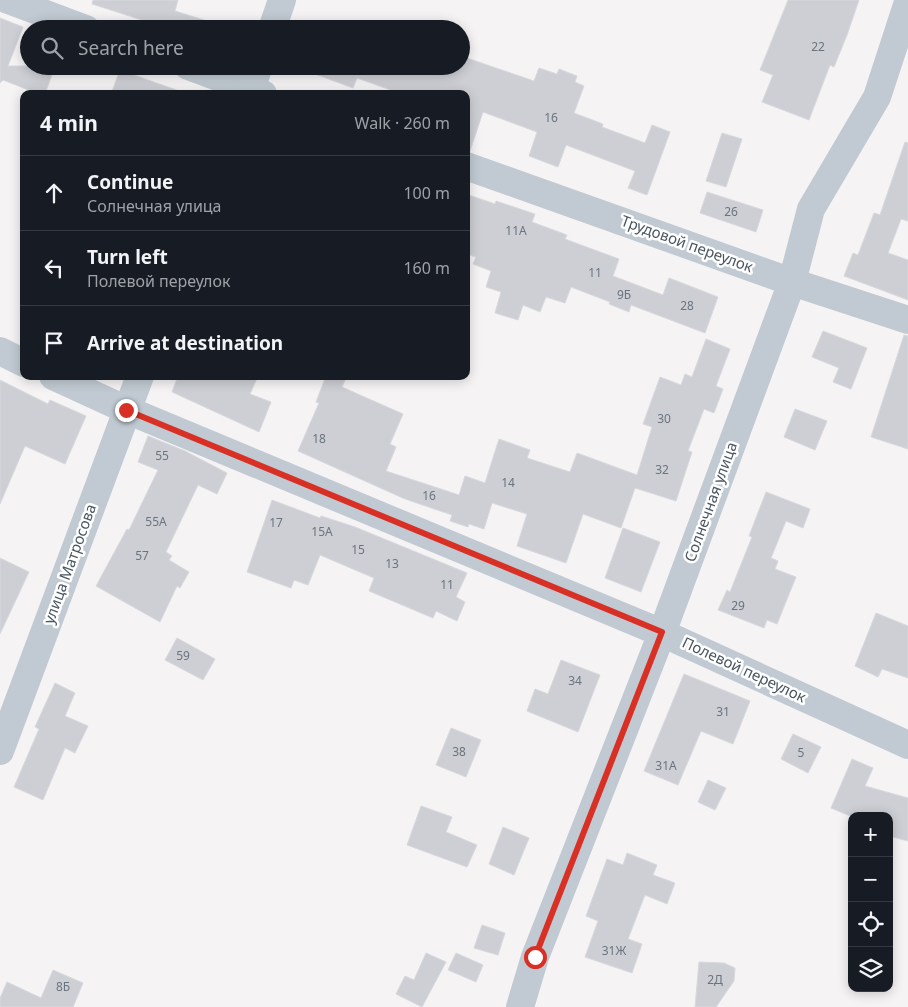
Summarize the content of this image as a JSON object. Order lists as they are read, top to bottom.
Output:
{
  "streets": {
    "street": [
      "Трудовой переулок",
      "Солнечная улица",
      "улица Матросова",
      "Полевой переулок"
    ]
  },
  "crossings": [
    ["Трудовой переулок", "Солнечная улица"],
    ["Солнечная улица", "Полевой переулок"],
    ["улица Матросова", "Полевой переулок"]
  ],
  "house_numbers": [
    "22",
    "16",
    "26",
    "11А",
    "11",
    "9Б",
    "28",
    "30",
    "18",
    "55",
    "32",
    "14",
    "16",
    "55А",
    "17",
    "15А",
    "15",
    "57",
    "13",
    "11",
    "29",
    "59",
    "34",
    "31",
    "38",
    "5",
    "31А",
    "31Ж",
    "2Д",
    "8Б"
  ],
  "page": {
    "search": "Search here",
    "heading": ["4 min", "Walk · 260 m"],
    "list": [
      ["Continue", "Солнечная улица", "100 m"],
      ["Turn left", "Полевой переулок", "160 m"],
      "Arrive at destination"
    ],
    "map_buttons": ["+", "−"]
  }
}
